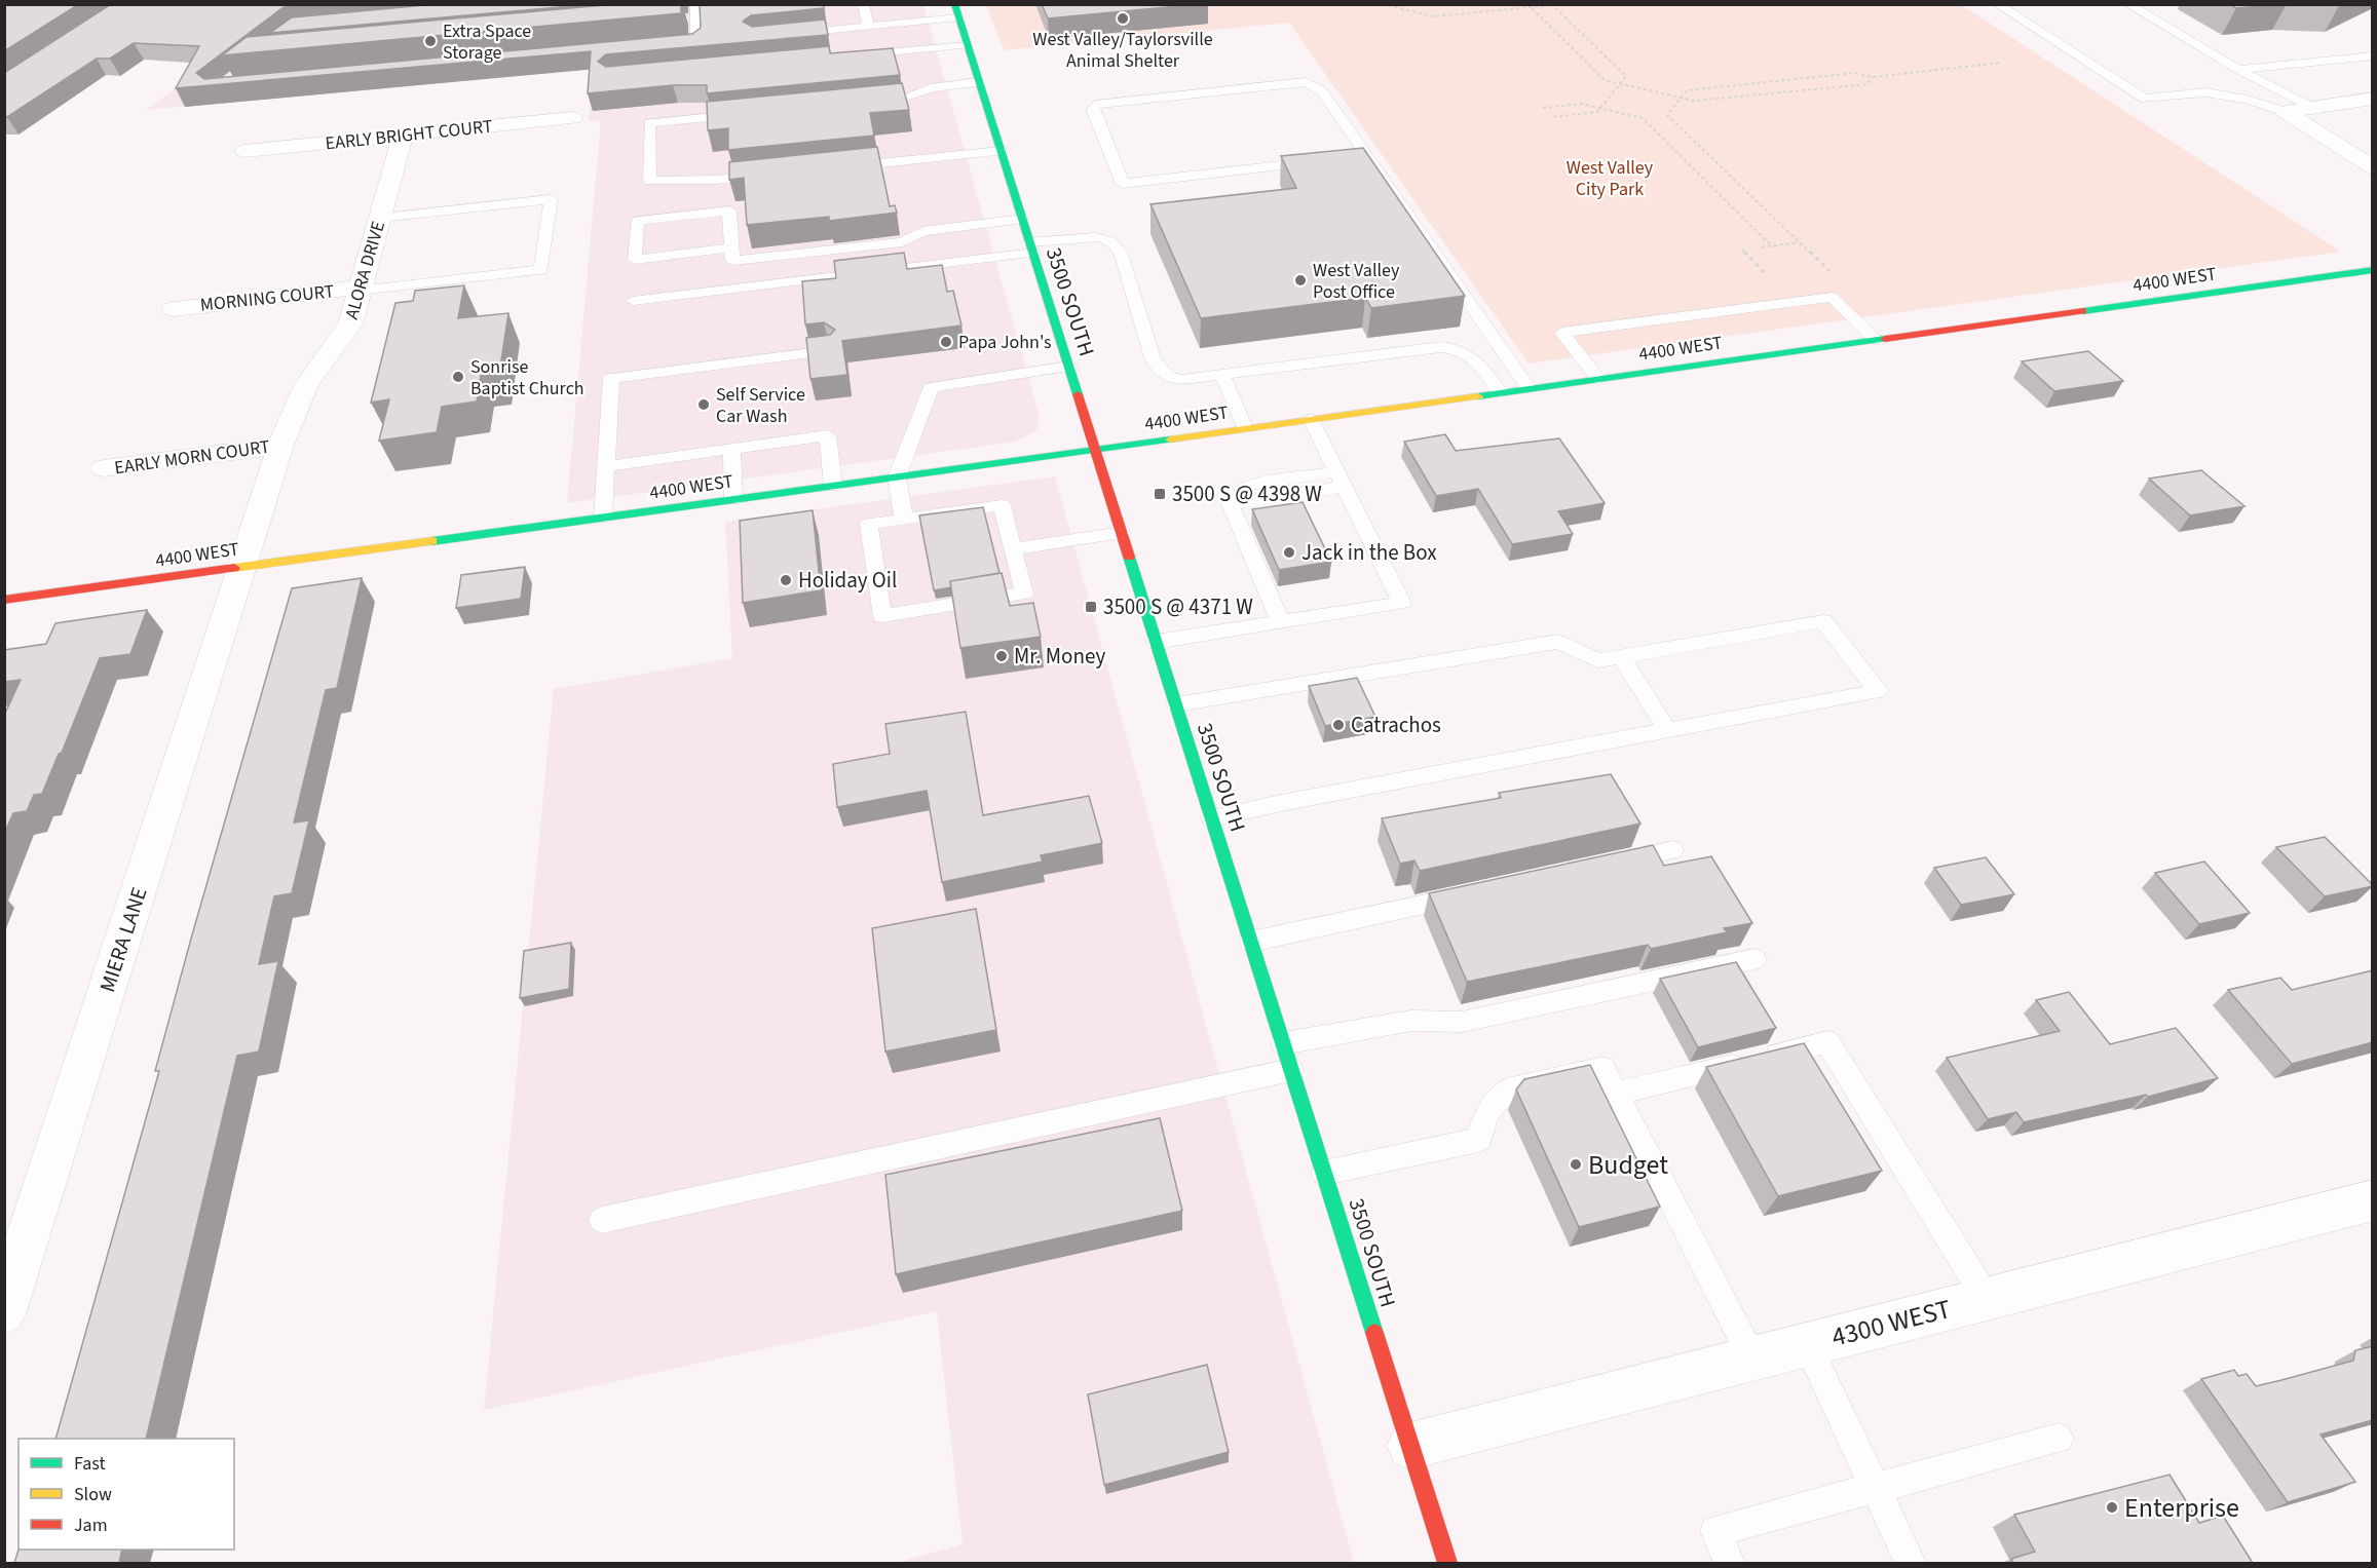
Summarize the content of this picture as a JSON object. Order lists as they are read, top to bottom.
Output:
{
  "streets": {
    "street": [
      "EARLY BRIGHT COURT",
      "ALORA DRIVE",
      "4400 WEST",
      "MORNING COURT",
      "3500 SOUTH",
      "EARLY MORN COURT",
      "MIERA LANE",
      "4300 WEST"
    ]
  },
  "crossings": [
    ["EARLY BRIGHT COURT", "ALORA DRIVE"],
    ["ALORA DRIVE", "4400 WEST"],
    ["ALORA DRIVE", "MORNING COURT"],
    ["ALORA DRIVE", "EARLY MORN COURT"],
    ["ALORA DRIVE", "MIERA LANE"],
    ["4400 WEST", "3500 SOUTH"],
    ["4400 WEST", "MIERA LANE"],
    ["3500 SOUTH", "4300 WEST"]
  ],
  "parks": ["West Valley City Park"],
  "places": {
    "other": [
      "West Valley/Taylorsville Animal Shelter",
      "Extra Space Storage",
      "West Valley Post Office",
      "Papa John's",
      "Sonrise Baptist Church",
      "Self Service Car Wash",
      "Jack in the Box",
      "Holiday Oil",
      "Mr. Money",
      "Catrachos",
      "Budget",
      "Enterprise"
    ],
    "transit": ["3500 S @ 4398 W", "3500 S @ 4371 W"]
  },
  "legend": ["Fast", "Slow", "Jam"]
}
